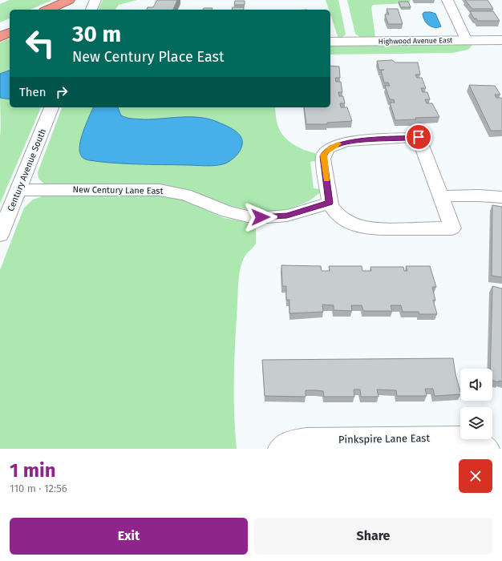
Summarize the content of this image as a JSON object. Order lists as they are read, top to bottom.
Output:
{
  "streets": {
    "street": [
      "Highwood Avenue East",
      "Century Avenue South",
      "New Century Lane East",
      "Pinkspire Lane East"
    ]
  },
  "crossings": [
    ["Century Avenue South", "New Century Lane East"]
  ],
  "page": {
    "turn": ["30 m", "New Century Place East"],
    "then": "Then",
    "heading": ["1 min", "110 m · 12:56"],
    "buttons": ["Exit", "Share"]
  }
}
